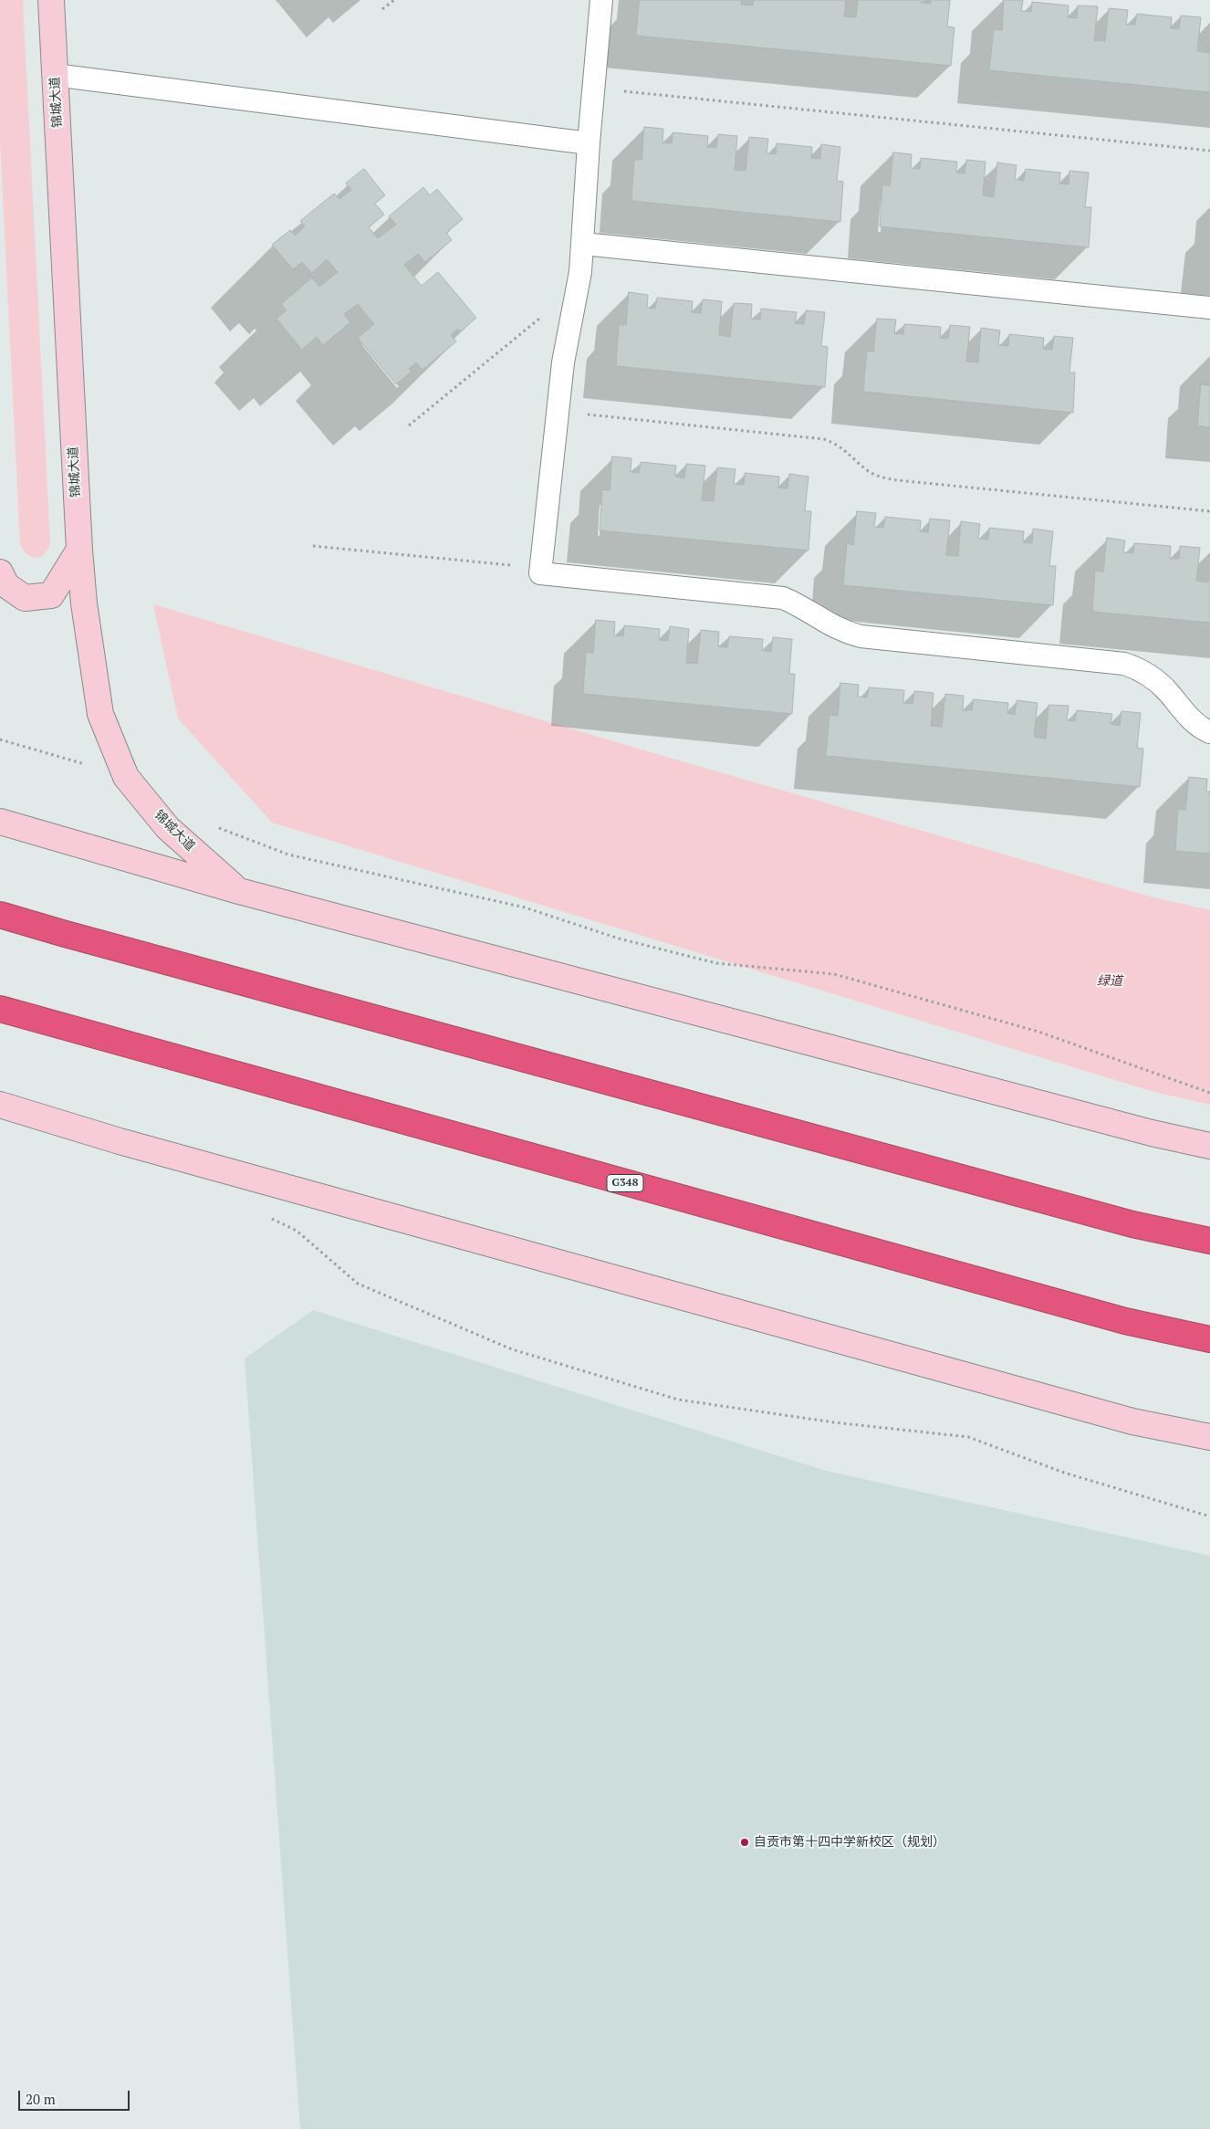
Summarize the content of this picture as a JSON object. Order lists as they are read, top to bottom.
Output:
{
  "streets": {
    "highway": ["G348"],
    "street": ["锦城大道"]
  },
  "parks": ["绿道"],
  "places": ["自贡市第十四中学新校区（规划）"],
  "scale_bar": "20 m"
}
